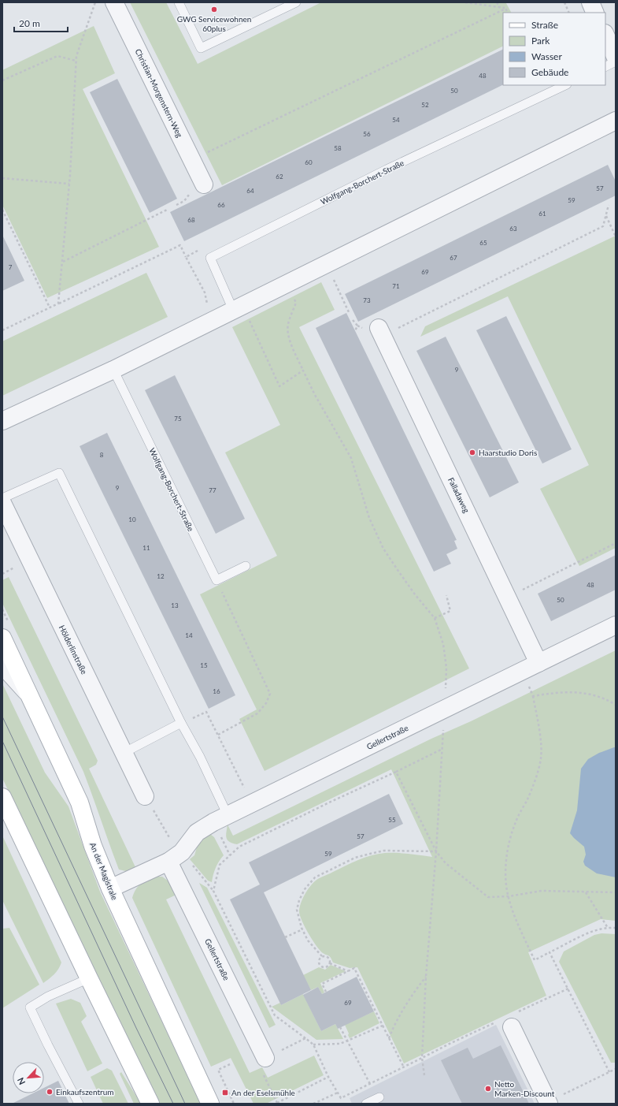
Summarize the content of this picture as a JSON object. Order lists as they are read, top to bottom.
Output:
{
  "streets": {
    "main road": ["An der Magistrale"],
    "street": [
      "Christian-Morgenstern-Weg",
      "Falladaweg",
      "Hölderlinstraße",
      "Gellertstraße"
    ],
    "lane": ["Wolfgang-Borchert-Straße"]
  },
  "crossings": [
    ["Falladaweg", "Gellertstraße"],
    ["Gellertstraße", "An der Magistrale"]
  ],
  "places": {
    "other": [
      "GWG Servicewohnen 60plus",
      "Haarstudio Doris",
      "Netto Marken-Discount",
      "Einkaufszentrum"
    ],
    "transit": ["An der Eselsmühle"]
  },
  "house_numbers": [
    "48",
    "50",
    "52",
    "54",
    "56",
    "58",
    "60",
    "62",
    "57",
    "64",
    "59",
    "66",
    "61",
    "68",
    "63",
    "65",
    "67",
    "7",
    "69",
    "71",
    "73",
    "9",
    "75",
    "8",
    "9",
    "77",
    "10",
    "11",
    "12",
    "48",
    "50",
    "13",
    "14",
    "15",
    "16",
    "55",
    "57",
    "59",
    "69"
  ],
  "legend": [
    "Straße",
    "Park",
    "Wasser",
    "Gebäude"
  ],
  "scale_bar": "20 m",
  "north": "bottom left"
}
